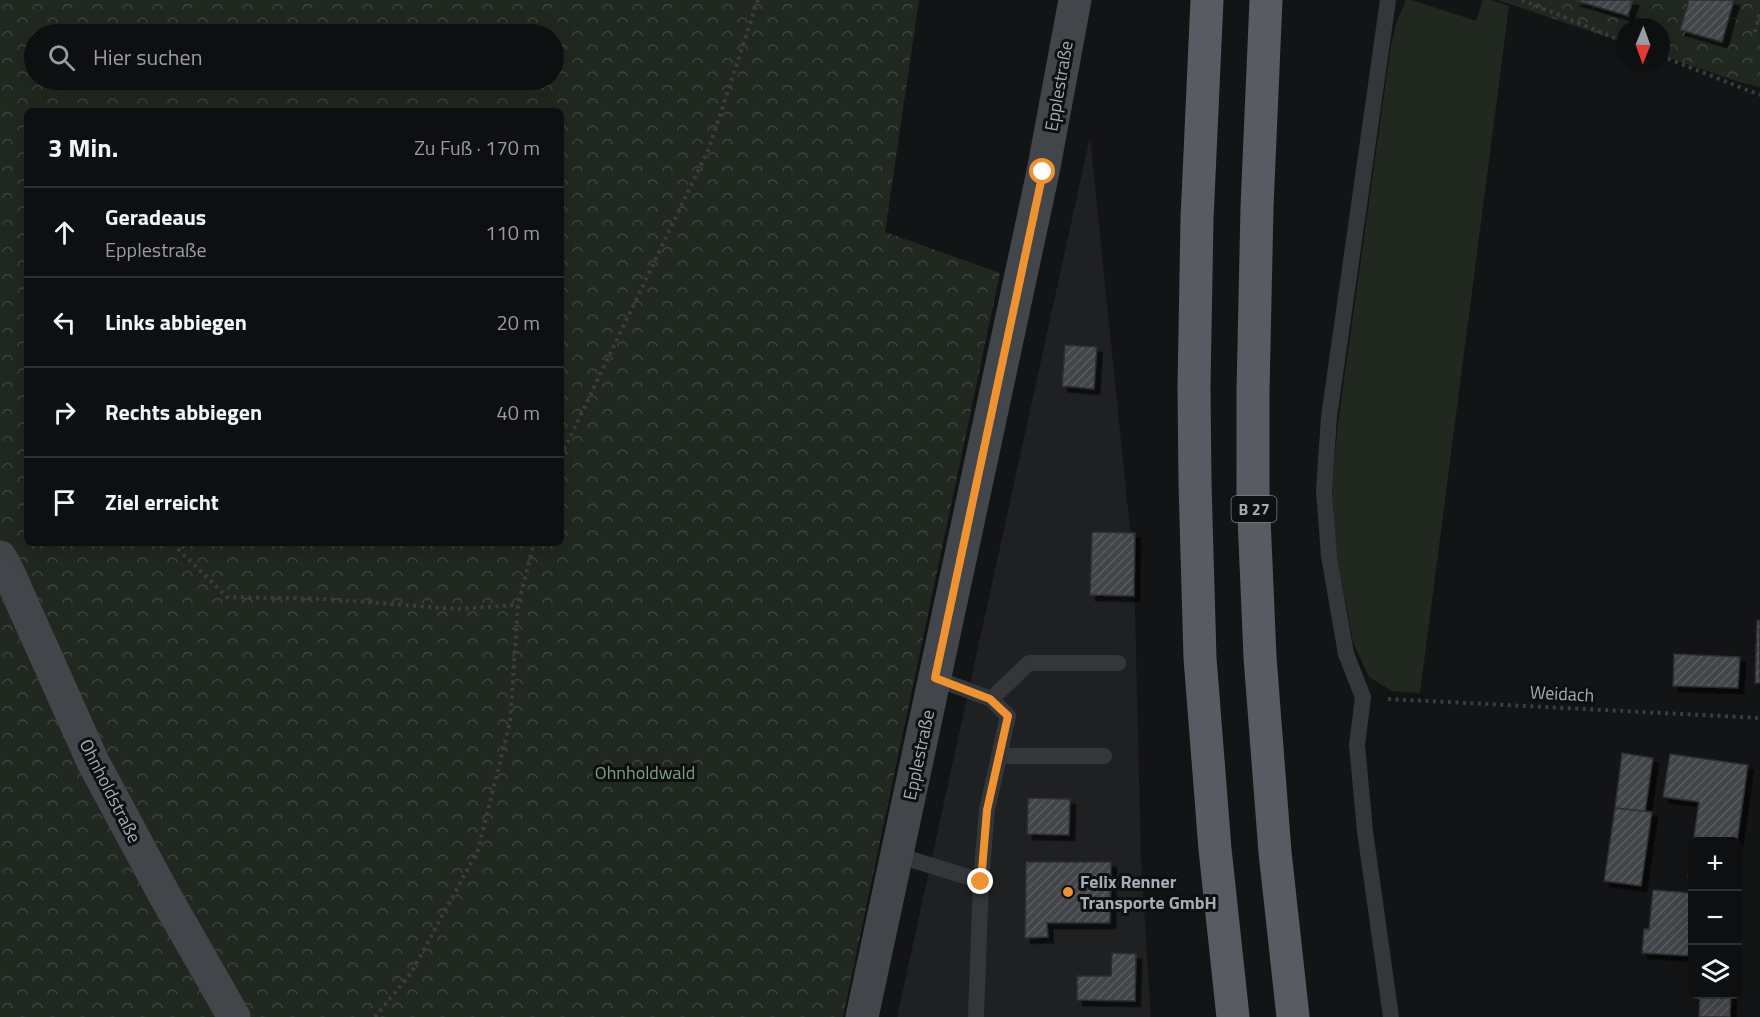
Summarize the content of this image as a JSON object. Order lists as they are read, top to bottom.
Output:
{
  "streets": {
    "highway": ["B 27"],
    "main road": ["Epplestraße", "Ohnholdstraße"],
    "path": ["Weidach"]
  },
  "parks": ["Ohnholdwald"],
  "places": ["Felix Renner Transporte GmbH"],
  "north": "bottom",
  "page": {
    "search": "Hier suchen",
    "heading": ["3 Min.", "Zu Fuß · 170 m"],
    "list": [
      ["Geradeaus", "Epplestraße", "110 m"],
      ["Links abbiegen", "20 m"],
      ["Rechts abbiegen", "40 m"],
      "Ziel erreicht"
    ],
    "map_buttons": ["+", "−"]
  }
}
